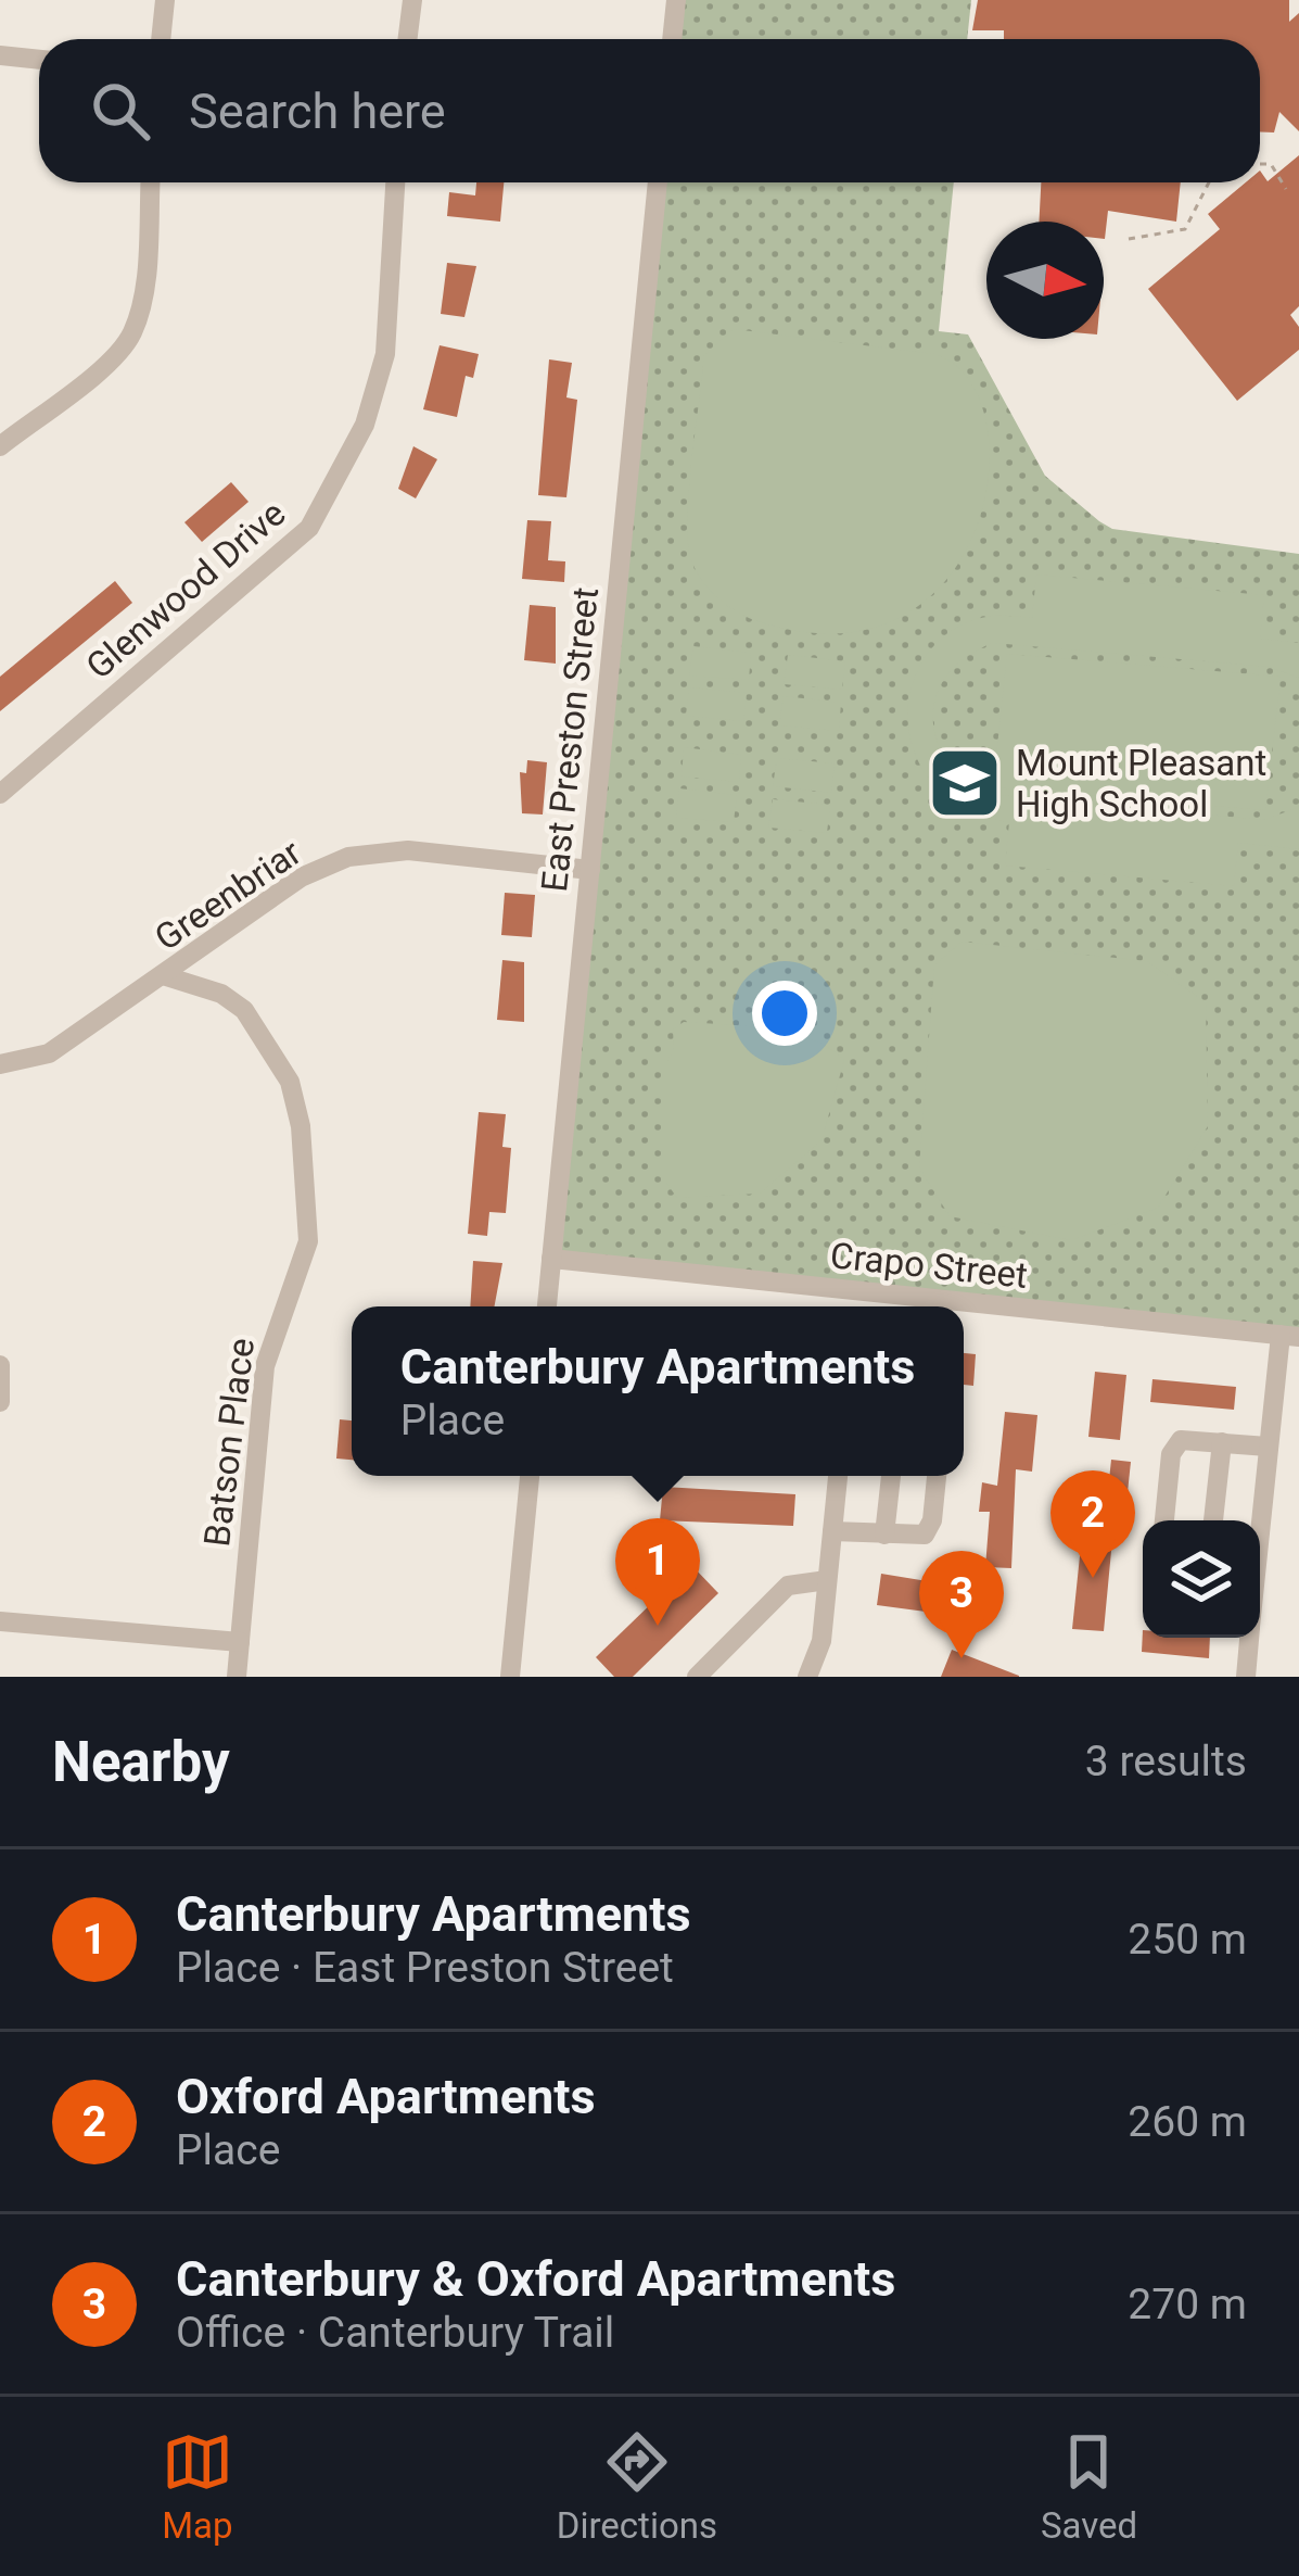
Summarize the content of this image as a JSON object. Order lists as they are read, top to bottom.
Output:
{
  "streets": {
    "street": [
      "Glenwood Drive",
      "East Preston Street",
      "Greenbriar",
      "Crapo Street",
      "Batson Place"
    ]
  },
  "crossings": [
    ["East Preston Street", "Greenbriar"],
    ["East Preston Street", "Crapo Street"],
    ["Greenbriar", "Batson Place"]
  ],
  "places": {
    "school or university": ["Mount Pleasant High School"]
  },
  "north": "right",
  "page": {
    "search": "Search here",
    "popup": ["Canterbury Apartments", "Place"],
    "pins": ["2", "1", "3"],
    "heading": ["Nearby", "3 results"],
    "list": [
      {
        "mark": "1",
        "name": "Canterbury Apartments",
        "note": "Place · East Preston Street",
        "value": "250 m"
      },
      {
        "mark": "2",
        "name": "Oxford Apartments",
        "note": "Place",
        "value": "260 m"
      },
      {
        "mark": "3",
        "name": "Canterbury & Oxford Apartments",
        "note": "Office · Canterbury Trail",
        "value": "270 m"
      }
    ],
    "nav": ["Map", "Directions", "Saved"]
  }
}
